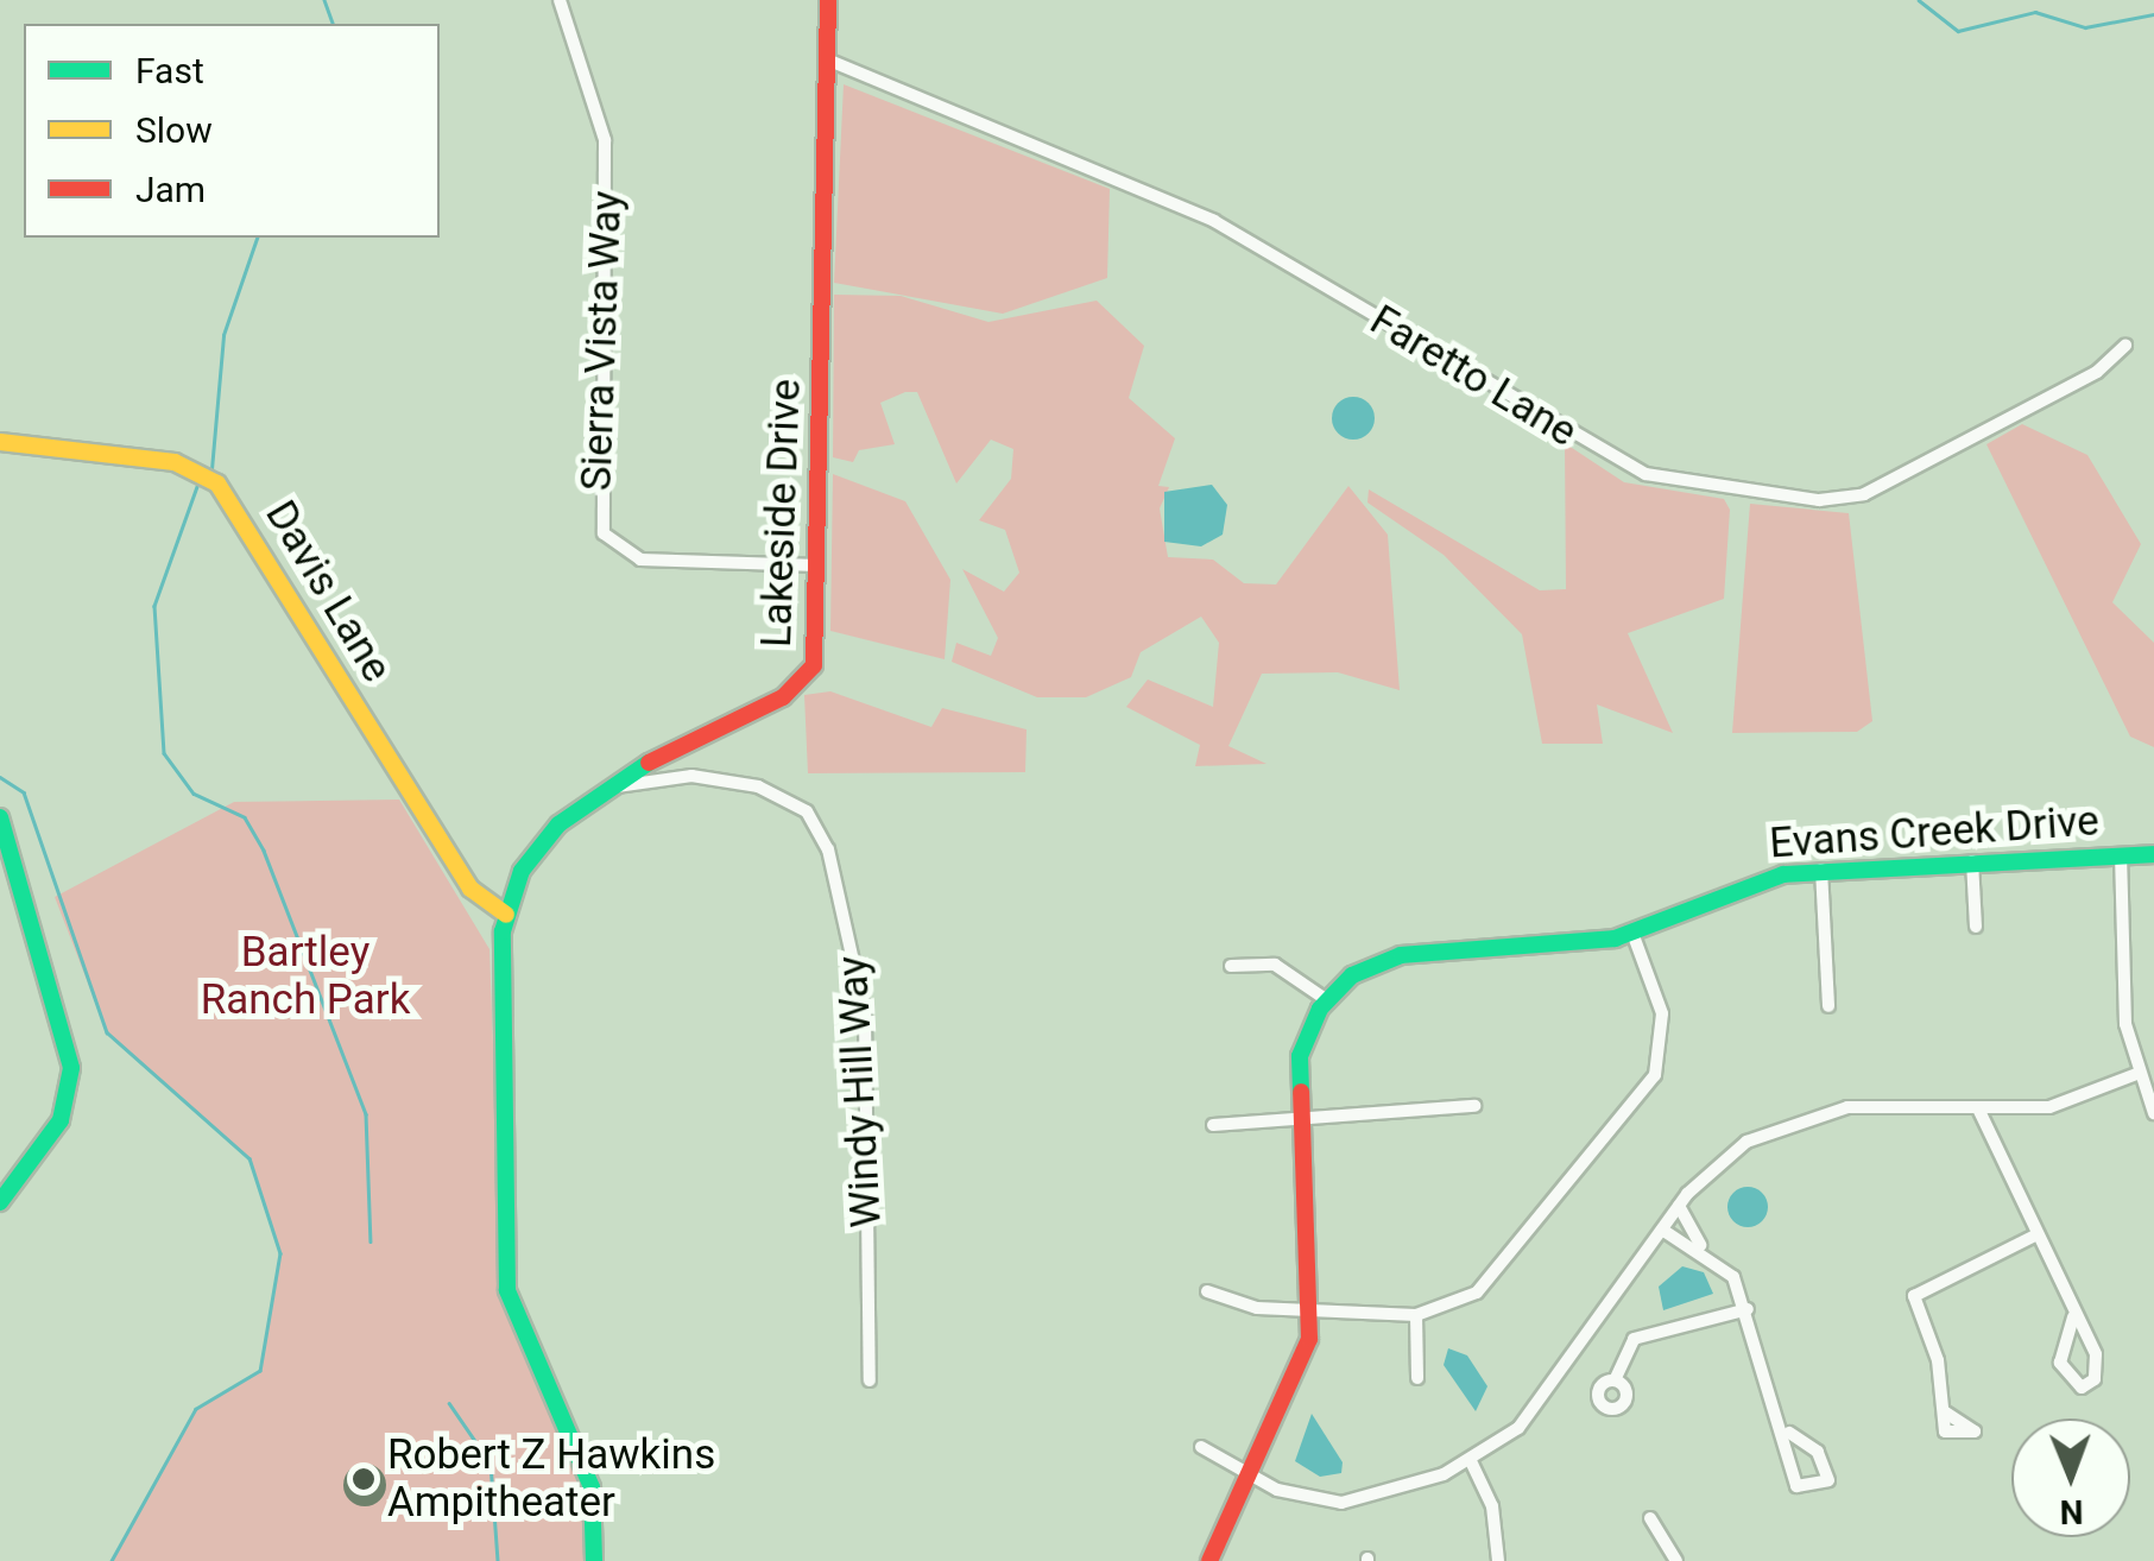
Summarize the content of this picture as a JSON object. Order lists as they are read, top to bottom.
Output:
{
  "streets": {
    "street": [
      "Sierra Vista Way",
      "Faretto Lane",
      "Lakeside Drive",
      "Davis Lane",
      "Evans Creek Drive",
      "Windy Hill Way"
    ]
  },
  "crossings": [
    ["Sierra Vista Way", "Lakeside Drive"],
    ["Faretto Lane", "Lakeside Drive"],
    ["Lakeside Drive", "Davis Lane"],
    ["Lakeside Drive", "Windy Hill Way"]
  ],
  "parks": ["Bartley Ranch Park"],
  "places": ["Robert Z Hawkins Ampitheater"],
  "legend": ["Fast", "Slow", "Jam"],
  "north": "bottom"
}
